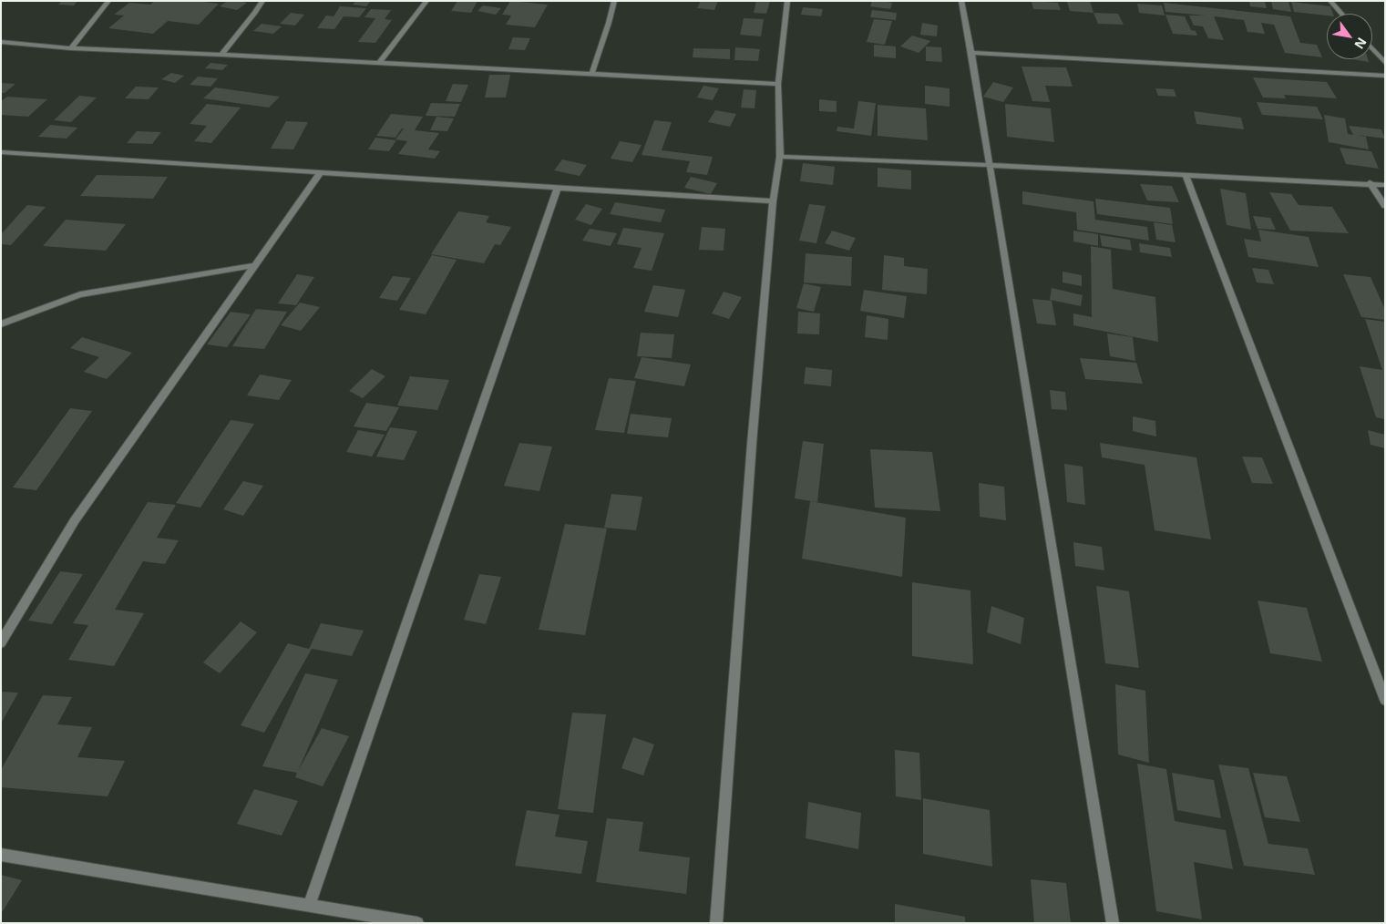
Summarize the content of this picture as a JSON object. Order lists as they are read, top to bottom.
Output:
{
  "north": "bottom right"
}
